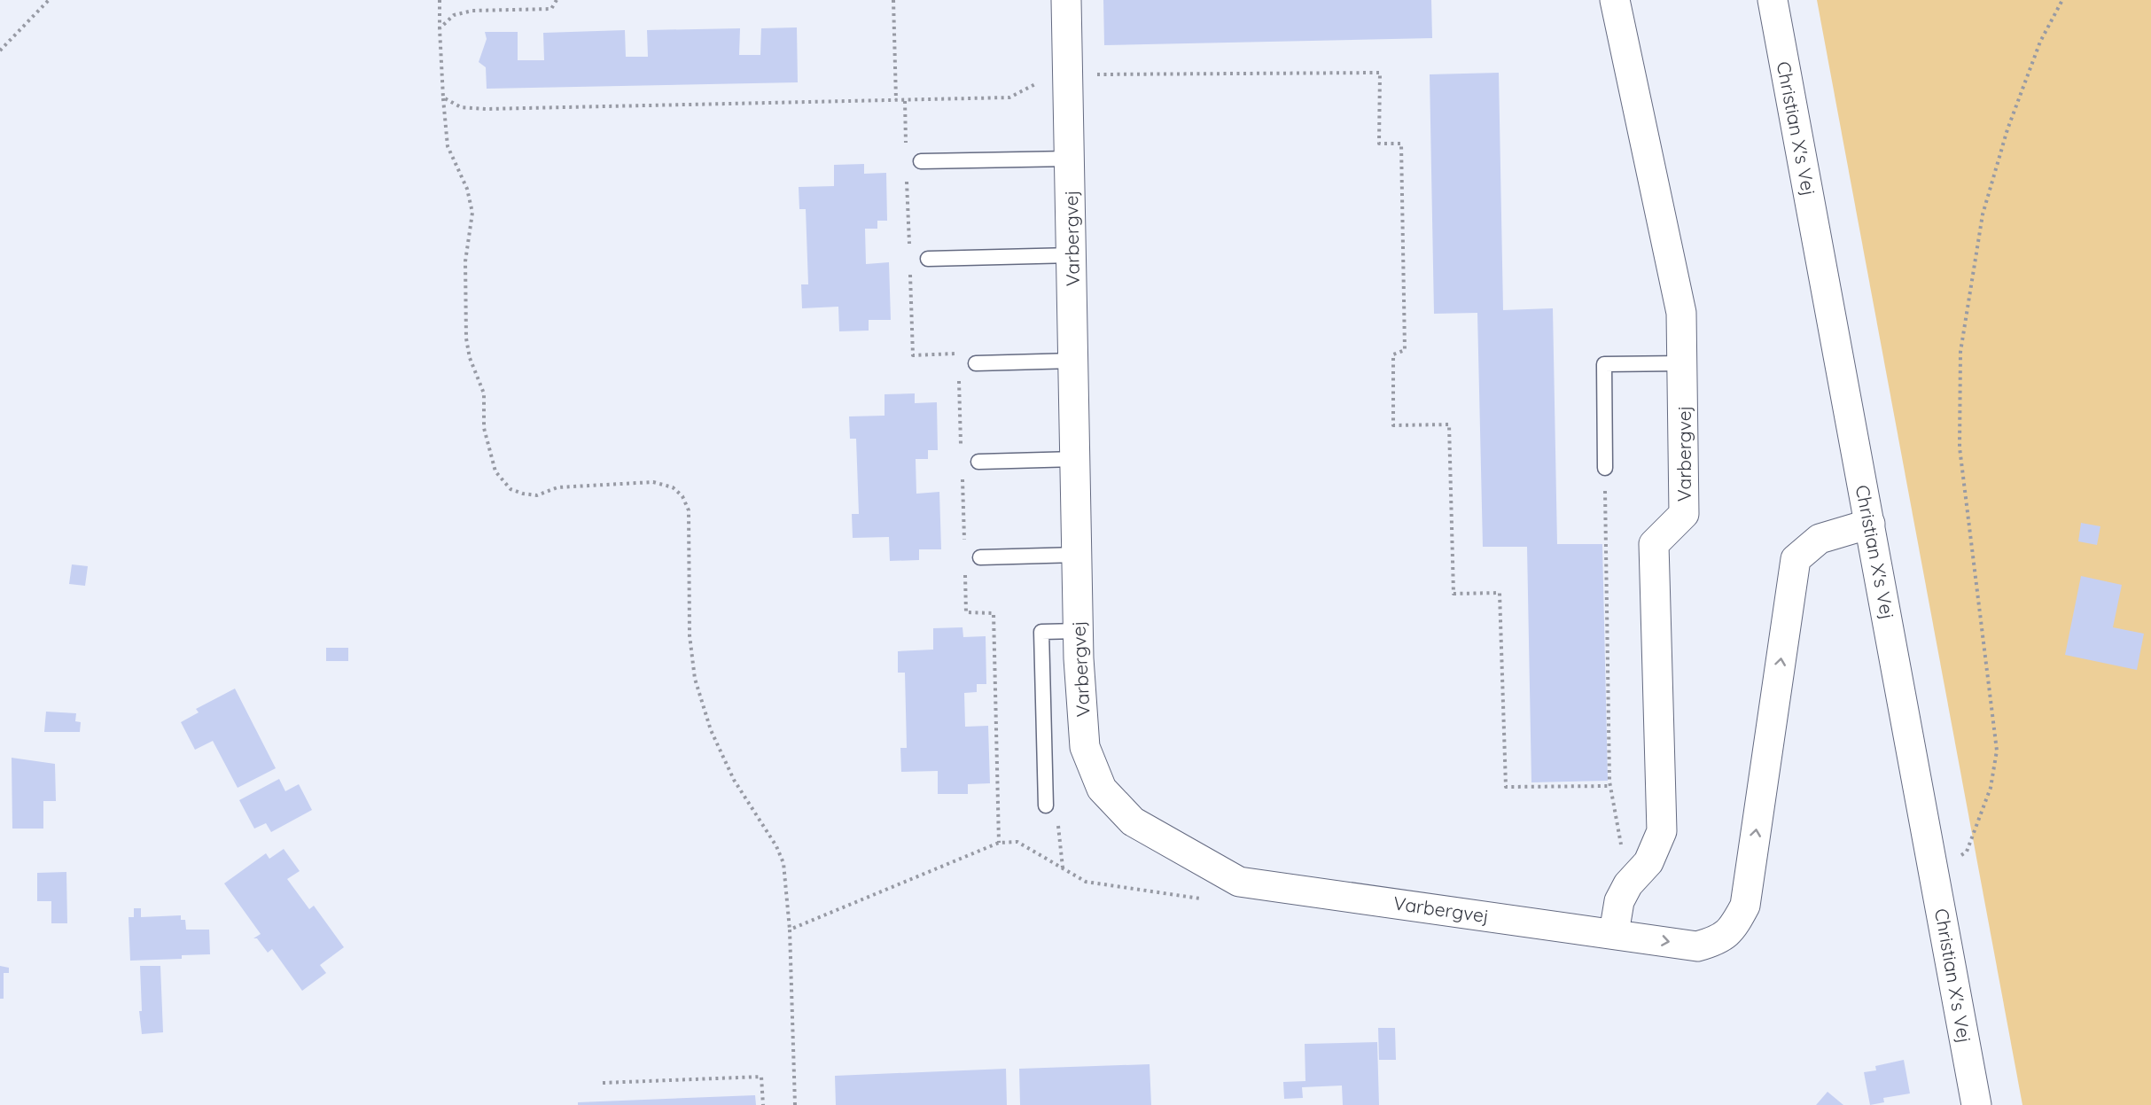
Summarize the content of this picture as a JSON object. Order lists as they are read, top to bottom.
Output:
{
  "streets": {
    "street": ["Christian X's Vej", "Varbergvej"]
  },
  "crossings": [
    ["Christian X's Vej", "Varbergvej"]
  ]
}
